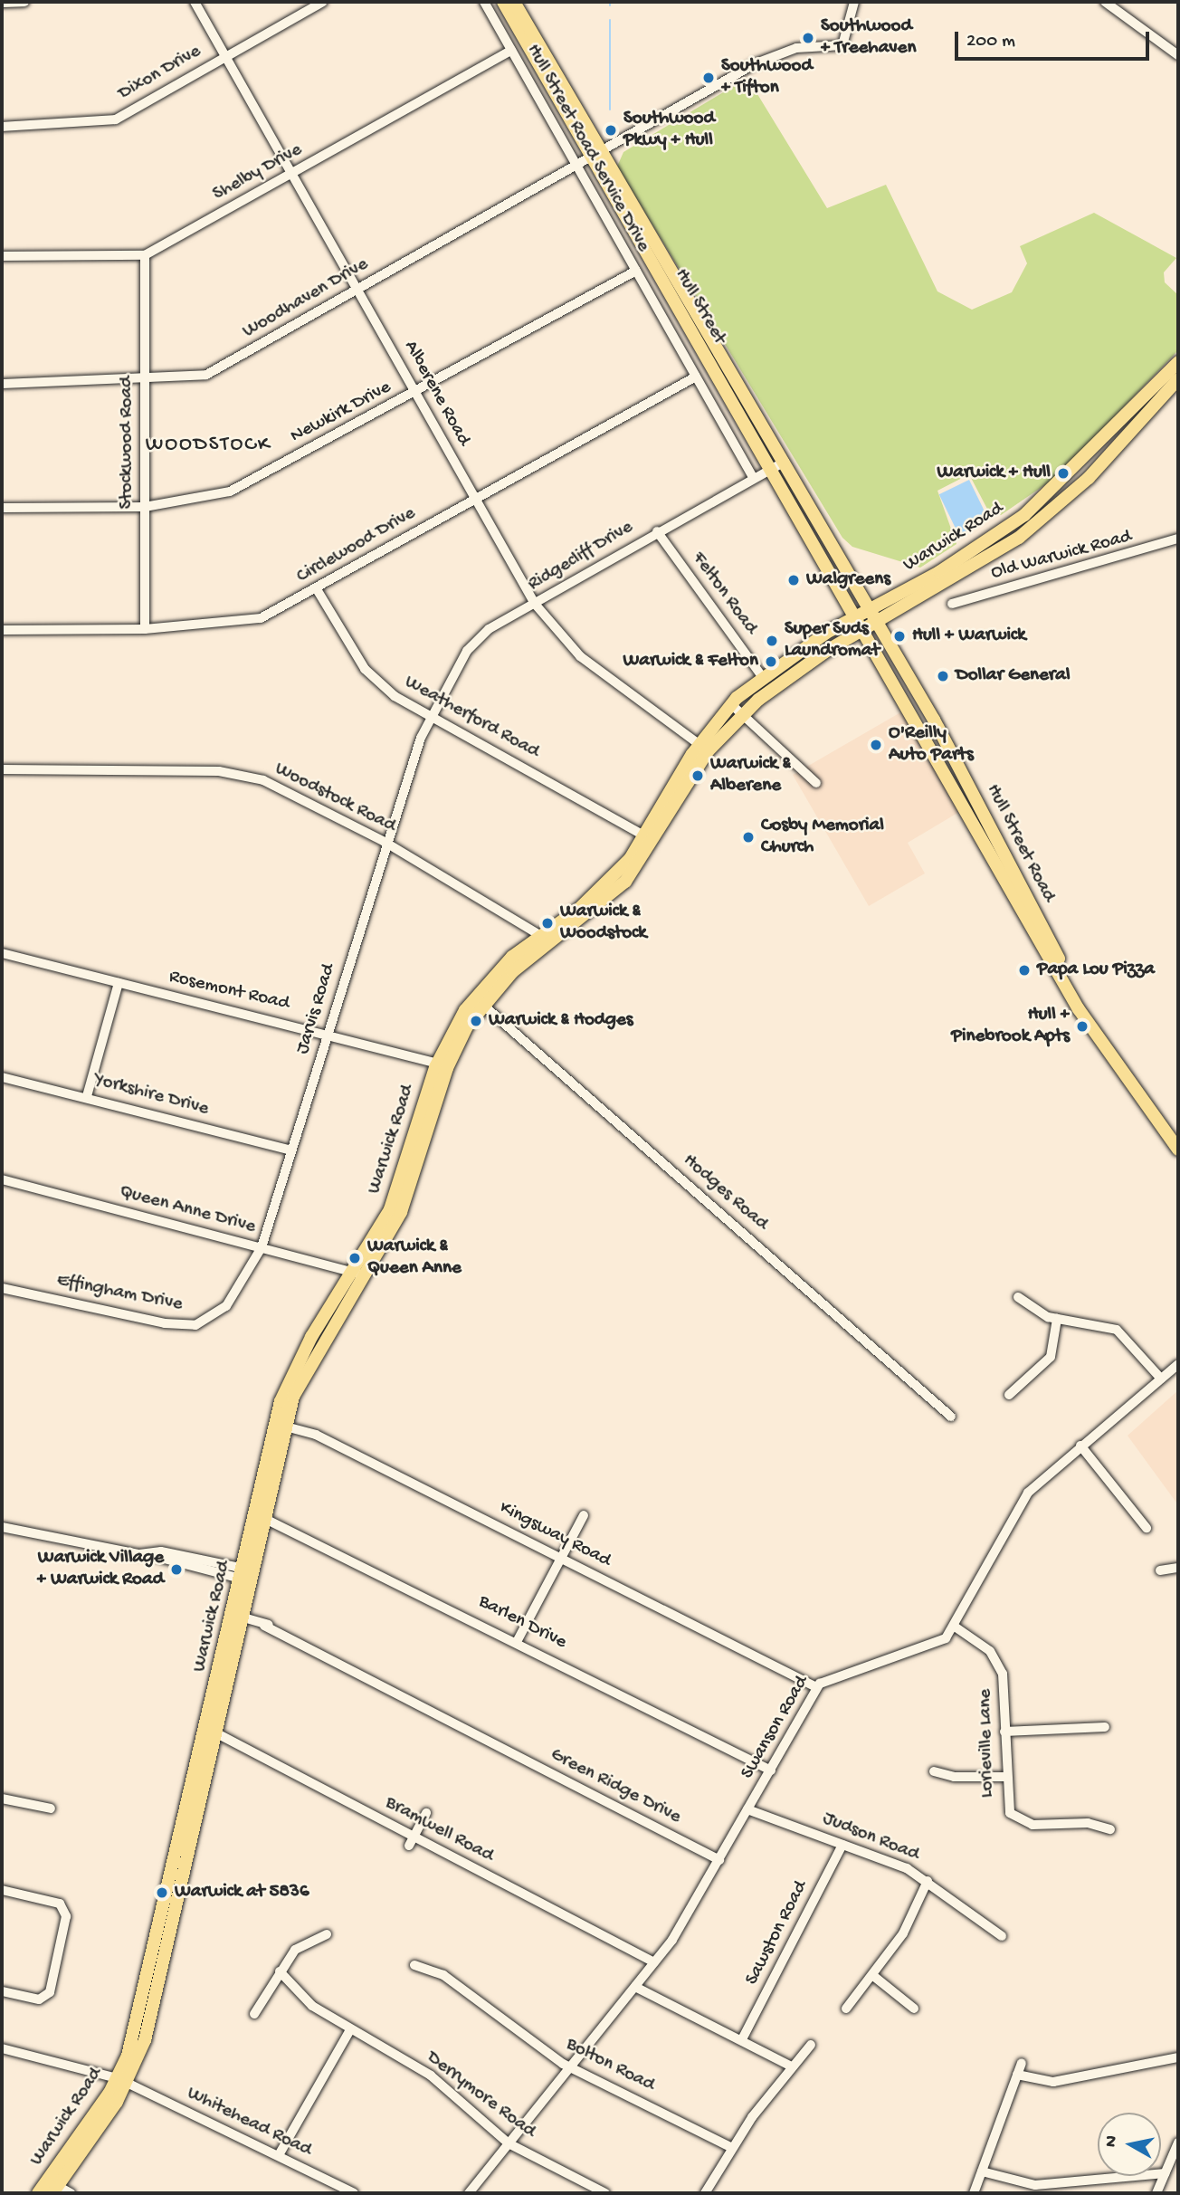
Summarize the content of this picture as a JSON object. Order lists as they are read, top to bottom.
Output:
{
  "streets": {
    "main road": ["Hull Street", "Warwick Road", "Hull Street Road"],
    "street": [
      "Dixon Drive",
      "Hull Street Road Service Drive",
      "Shelby Drive",
      "Woodhaven Drive",
      "Alberene Road",
      "Newkirk Drive",
      "Stockwood Road",
      "Circlewood Drive",
      "Old Warwick Road",
      "Ridgecliff Drive",
      "Felton Road",
      "Weatherford Road",
      "Woodstock Road",
      "Rosemont Road",
      "Jarvis Road",
      "Yorkshire Drive",
      "Hodges Road",
      "Queen Anne Drive",
      "Effingham Drive",
      "Kingsway Road",
      "Barlen Drive",
      "Swanson Road",
      "Lorieville Lane",
      "Green Ridge Drive",
      "Bramwell Road",
      "Judson Road",
      "Sawston Road",
      "Bolton Road",
      "Derrymore Road",
      "Whitehead Road"
    ]
  },
  "crossings": [
    ["Dixon Drive", "Alberene Road"],
    ["Hull Street Road Service Drive", "Shelby Drive"],
    ["Hull Street Road Service Drive", "Woodhaven Drive"],
    ["Hull Street Road Service Drive", "Newkirk Drive"],
    ["Hull Street Road Service Drive", "Circlewood Drive"],
    ["Hull Street Road Service Drive", "Ridgecliff Drive"],
    ["Shelby Drive", "Alberene Road"],
    ["Shelby Drive", "Stockwood Road"],
    ["Woodhaven Drive", "Hull Street"],
    ["Woodhaven Drive", "Alberene Road"],
    ["Woodhaven Drive", "Stockwood Road"],
    ["Hull Street", "Warwick Road"],
    ["Hull Street", "Ridgecliff Drive"],
    ["Hull Street", "Hull Street Road"],
    ["Alberene Road", "Newkirk Drive"],
    ["Alberene Road", "Warwick Road"],
    ["Alberene Road", "Circlewood Drive"],
    ["Alberene Road", "Ridgecliff Drive"],
    ["Newkirk Drive", "Stockwood Road"],
    ["Stockwood Road", "Circlewood Drive"],
    ["Warwick Road", "Felton Road"],
    ["Warwick Road", "Weatherford Road"],
    ["Warwick Road", "Woodstock Road"],
    ["Warwick Road", "Hull Street Road"],
    ["Warwick Road", "Rosemont Road"],
    ["Warwick Road", "Hodges Road"],
    ["Warwick Road", "Queen Anne Drive"],
    ["Warwick Road", "Kingsway Road"],
    ["Warwick Road", "Barlen Drive"],
    ["Warwick Road", "Green Ridge Drive"],
    ["Warwick Road", "Bramwell Road"],
    ["Warwick Road", "Whitehead Road"],
    ["Circlewood Drive", "Weatherford Road"],
    ["Ridgecliff Drive", "Felton Road"],
    ["Ridgecliff Drive", "Weatherford Road"],
    ["Ridgecliff Drive", "Hull Street Road"],
    ["Ridgecliff Drive", "Jarvis Road"],
    ["Weatherford Road", "Jarvis Road"],
    ["Woodstock Road", "Jarvis Road"],
    ["Rosemont Road", "Jarvis Road"],
    ["Jarvis Road", "Yorkshire Drive"],
    ["Jarvis Road", "Queen Anne Drive"],
    ["Jarvis Road", "Effingham Drive"],
    ["Kingsway Road", "Swanson Road"],
    ["Barlen Drive", "Swanson Road"],
    ["Swanson Road", "Lorieville Lane"],
    ["Swanson Road", "Green Ridge Drive"],
    ["Swanson Road", "Bramwell Road"],
    ["Swanson Road", "Judson Road"],
    ["Swanson Road", "Bolton Road"],
    ["Swanson Road", "Derrymore Road"],
    ["Judson Road", "Sawston Road"]
  ],
  "districts": ["WOODSTOCK"],
  "places": [
    "Southwood + Treehaven",
    "Southwood + Tifton",
    "Southwood Pkwy + Hull",
    "Warwick + Hull",
    "Walgreens",
    "Hull + Warwick",
    "Super Suds Laundromat",
    "Warwick & Felton",
    "Dollar General",
    "O'Reilly Auto Parts",
    "Warwick & Alberene",
    "Cosby Memorial Church",
    "Warwick & Woodstock",
    "Papa Lou Pizza",
    "Warwick & Hodges",
    "Hull + Pinebrook Apts",
    "Warwick & Queen Anne",
    "Warwick Village + Warwick Road",
    "Warwick at 5836"
  ],
  "scale_bar": "200 m",
  "north": "left"
}
